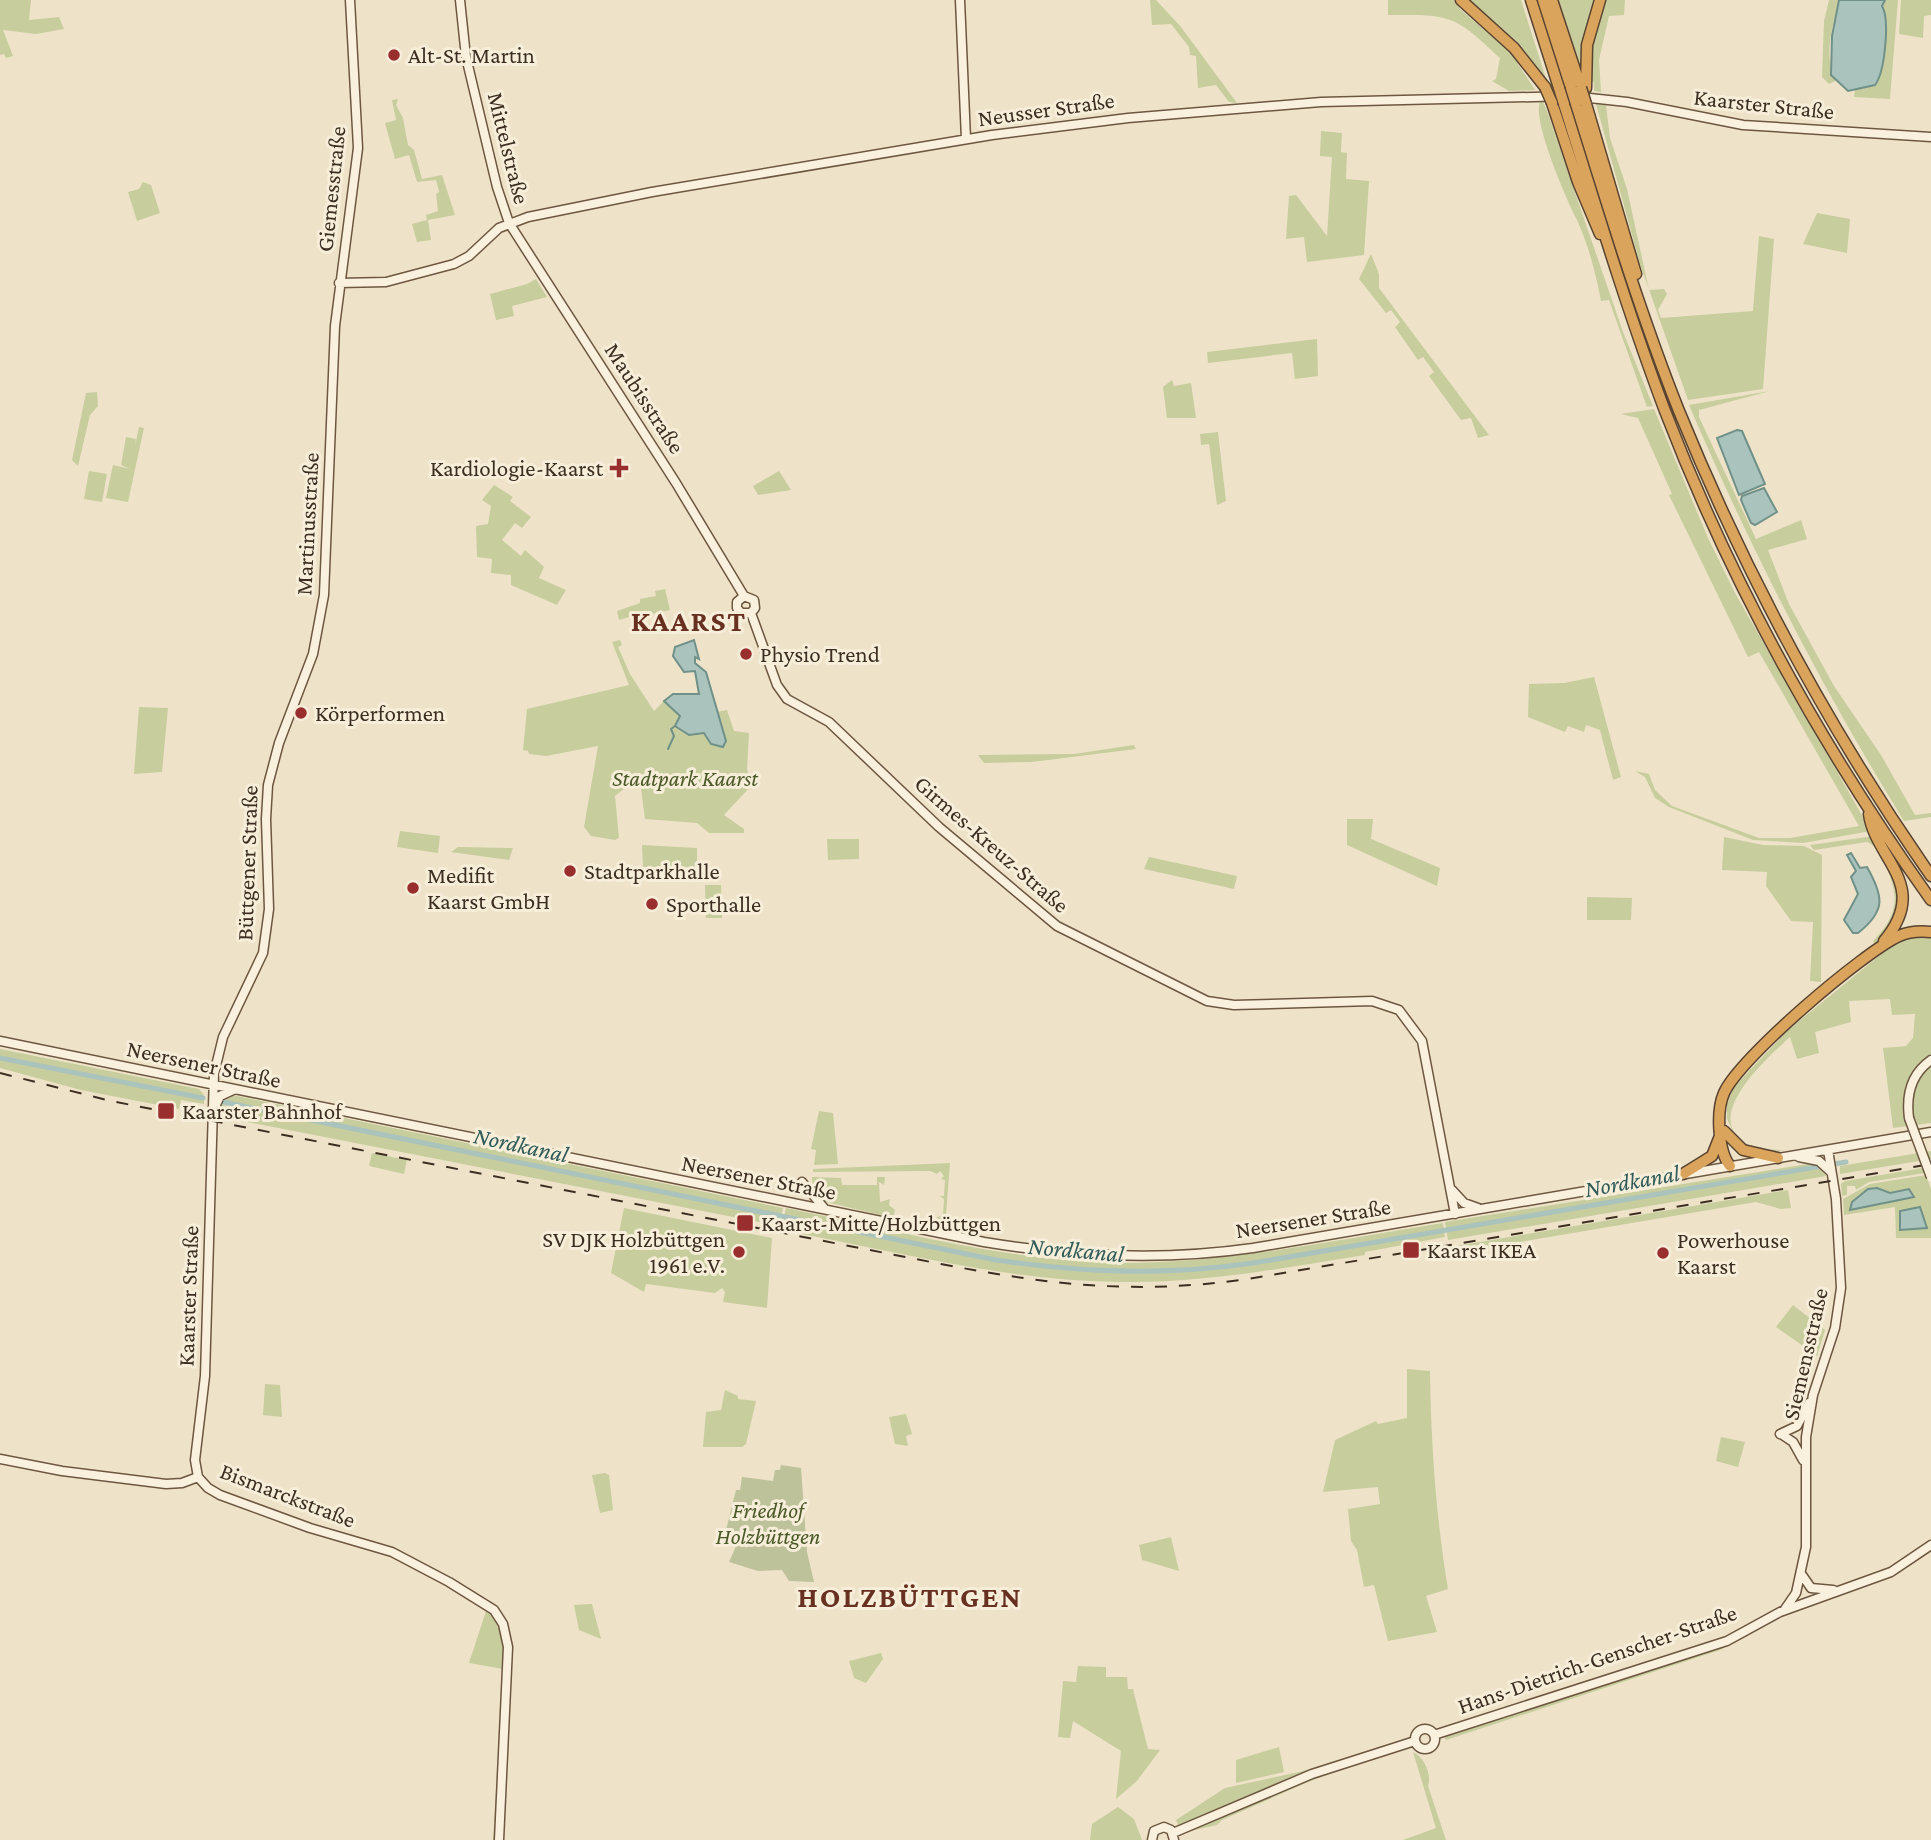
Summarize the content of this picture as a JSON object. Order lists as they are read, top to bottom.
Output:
{
  "streets": {
    "main road": [
      "Kaarster Straße",
      "Neusser Straße",
      "Mittelstraße",
      "Giemesstraße",
      "Maubisstraße",
      "Martinusstraße",
      "Girmes-Kreuz-Straße",
      "Büttgener Straße",
      "Neersener Straße",
      "Siemensstraße",
      "Bismarckstraße",
      "Hans-Dietrich-Genscher-Straße"
    ]
  },
  "crossings": [
    ["Kaarster Straße", "Neusser Straße"],
    ["Kaarster Straße", "Büttgener Straße"],
    ["Kaarster Straße", "Neersener Straße"],
    ["Kaarster Straße", "Bismarckstraße"],
    ["Neusser Straße", "Mittelstraße"],
    ["Neusser Straße", "Maubisstraße"],
    ["Mittelstraße", "Maubisstraße"],
    ["Giemesstraße", "Martinusstraße"],
    ["Maubisstraße", "Girmes-Kreuz-Straße"],
    ["Martinusstraße", "Büttgener Straße"],
    ["Girmes-Kreuz-Straße", "Neersener Straße"],
    ["Büttgener Straße", "Neersener Straße"],
    ["Neersener Straße", "Siemensstraße"],
    ["Siemensstraße", "Hans-Dietrich-Genscher-Straße"]
  ],
  "districts": ["KAARST", "HOLZBÜTTGEN"],
  "water": ["Nordkanal"],
  "parks": ["Stadtpark Kaarst", "Friedhof Holzbüttgen"],
  "places": {
    "other": [
      "Alt-St. Martin",
      "Physio Trend",
      "Körperformen",
      "Stadtparkhalle",
      "Medifit Kaarst GmbH",
      "Sporthalle",
      "SV DJK Holzbüttgen 1961 e.V.",
      "Powerhouse Kaarst"
    ],
    "health": ["Kardiologie-Kaarst"],
    "transit": ["Kaarster Bahnhof", "Kaarst-Mitte/Holzbüttgen", "Kaarst IKEA"]
  }
}
